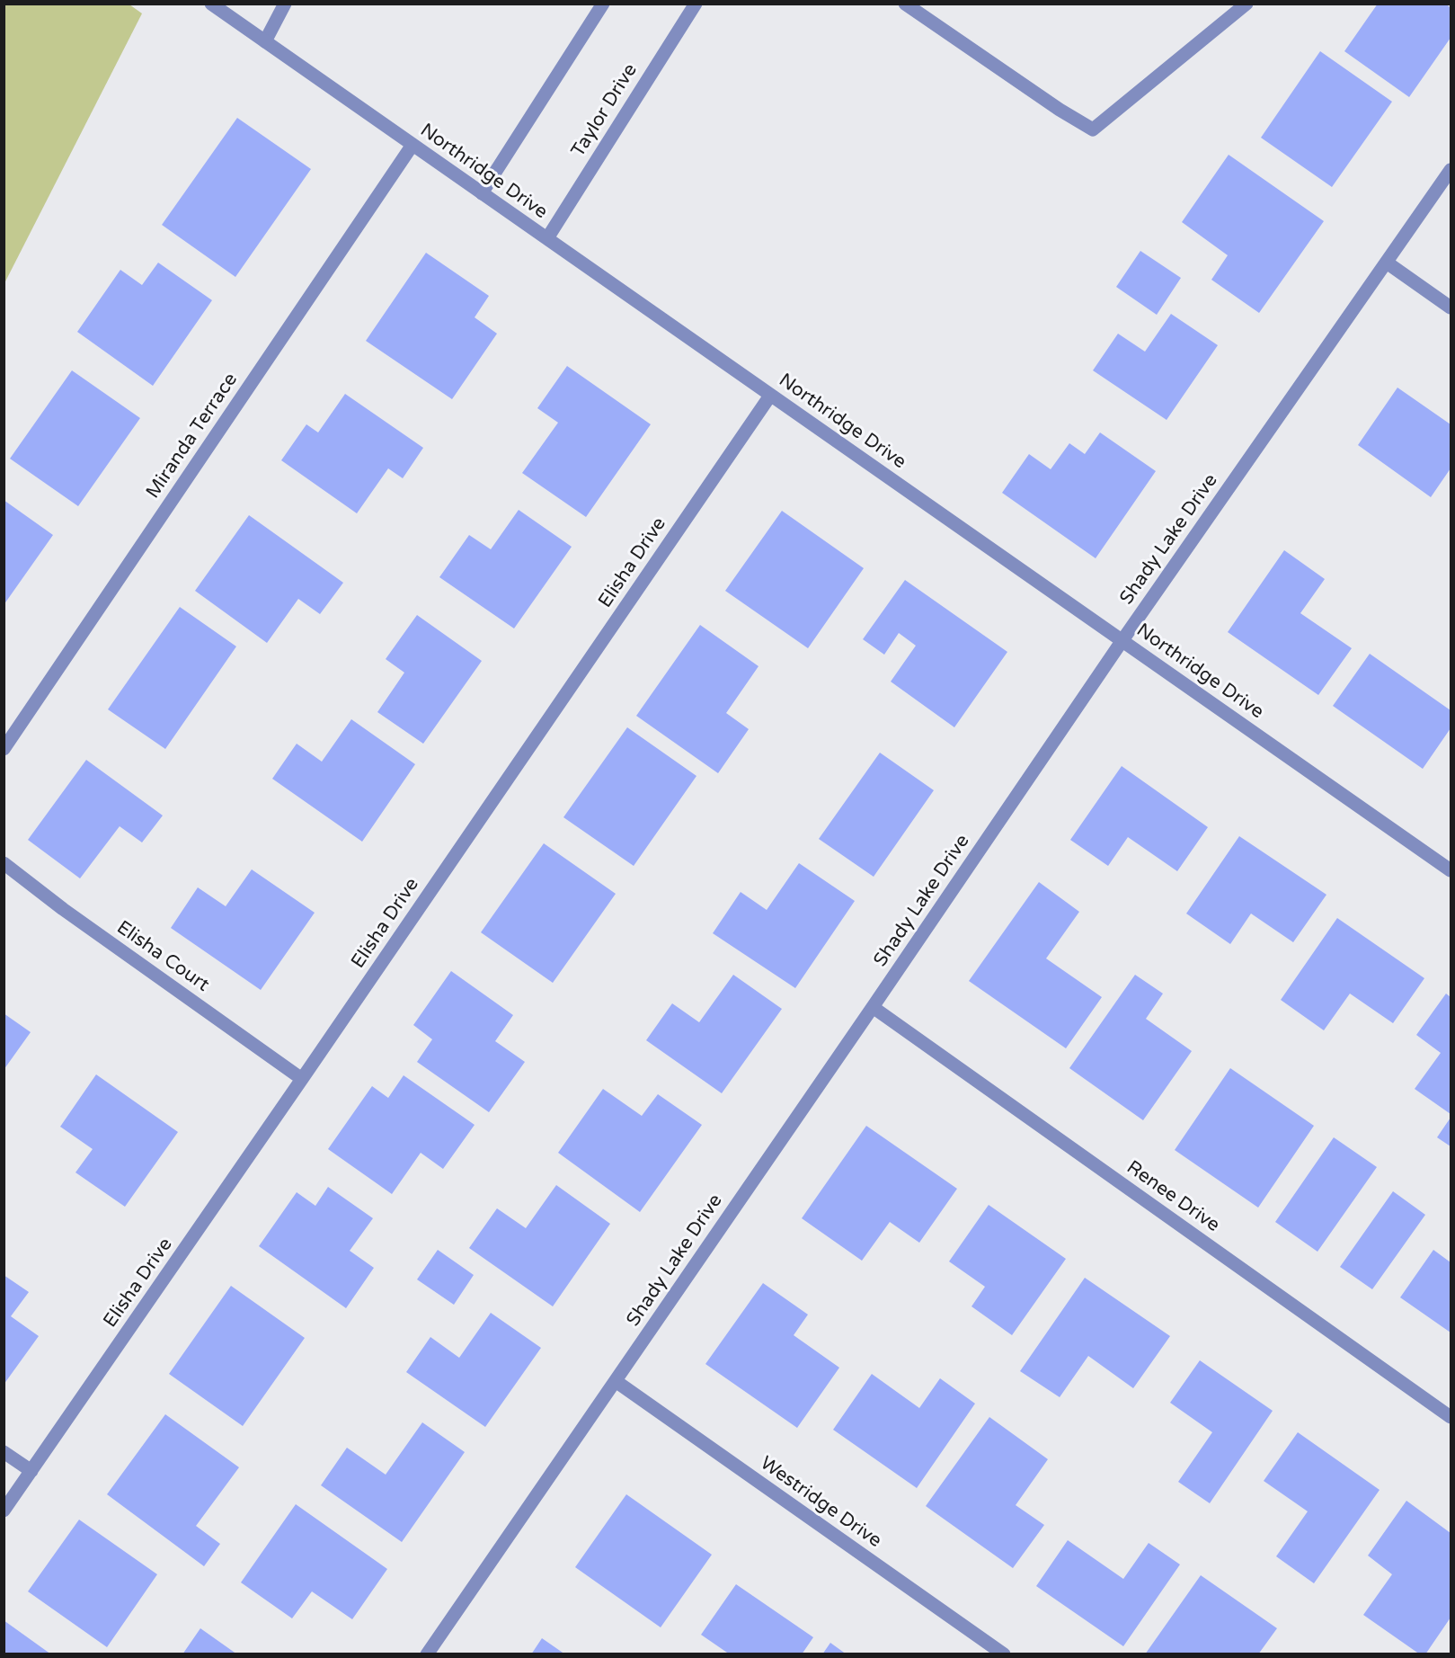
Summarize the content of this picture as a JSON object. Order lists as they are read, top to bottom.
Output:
{
  "streets": {
    "street": [
      "Taylor Drive",
      "Northridge Drive",
      "Miranda Terrace",
      "Shady Lake Drive",
      "Elisha Drive",
      "Elisha Court",
      "Renee Drive",
      "Westridge Drive"
    ]
  },
  "crossings": [
    ["Taylor Drive", "Northridge Drive"],
    ["Northridge Drive", "Miranda Terrace"],
    ["Northridge Drive", "Shady Lake Drive"],
    ["Northridge Drive", "Elisha Drive"],
    ["Shady Lake Drive", "Renee Drive"],
    ["Shady Lake Drive", "Westridge Drive"],
    ["Elisha Drive", "Elisha Court"]
  ]
}
